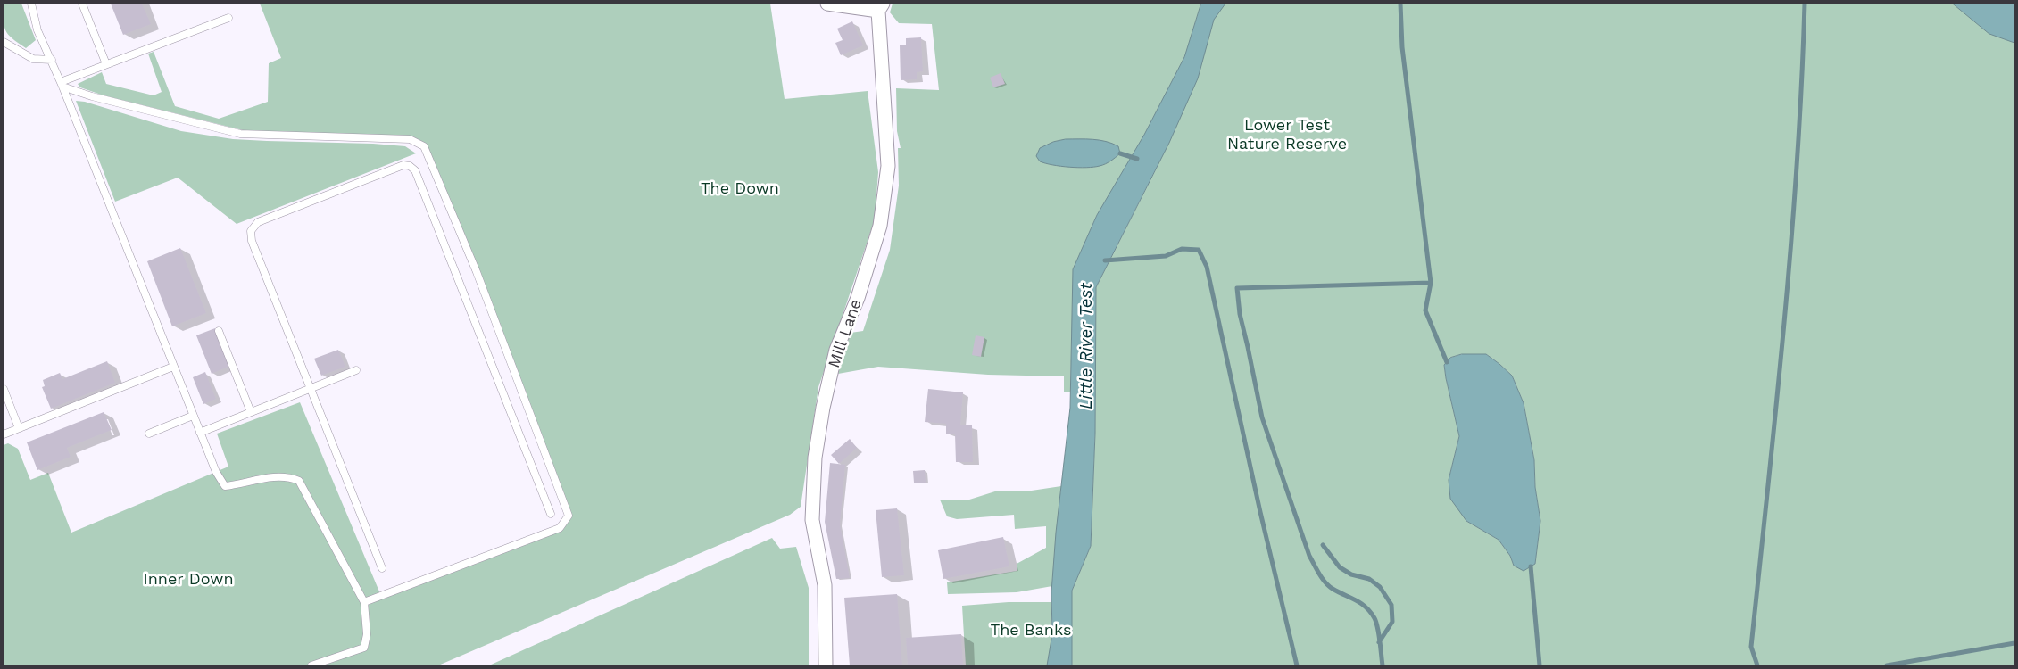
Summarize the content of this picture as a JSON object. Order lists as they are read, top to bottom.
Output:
{
  "streets": {
    "street": ["Mill Lane"]
  },
  "water": ["Little River Test"],
  "parks": [
    "Lower Test Nature Reserve",
    "The Down",
    "Inner Down",
    "The Banks"
  ]
}
